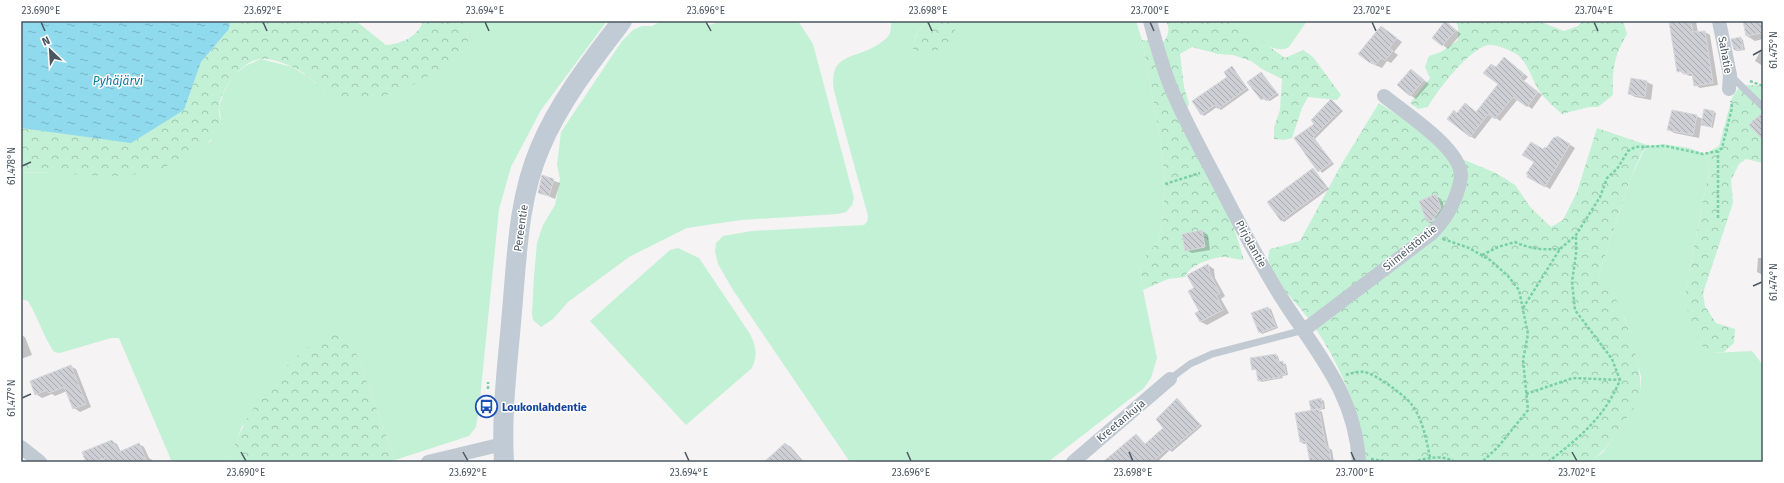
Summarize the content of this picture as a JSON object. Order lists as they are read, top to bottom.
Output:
{
  "streets": {
    "street": [
      "Sahatie",
      "Pereentie",
      "Pirjolantie",
      "Siimeistöntie",
      "Kreetankuja"
    ]
  },
  "crossings": [
    ["Pirjolantie", "Siimeistöntie"]
  ],
  "water": ["Pyhäjärvi"],
  "places": {
    "bus stop": ["Loukonlahdentie"]
  },
  "north": "top left",
  "coordinates": [
    "23.690°E",
    "23.692°E",
    "23.694°E",
    "23.696°E",
    "23.698°E",
    "23.700°E",
    "23.702°E",
    "23.704°E",
    "61.475°N",
    "61.478°N",
    "61.474°N",
    "61.477°N"
  ]
}
